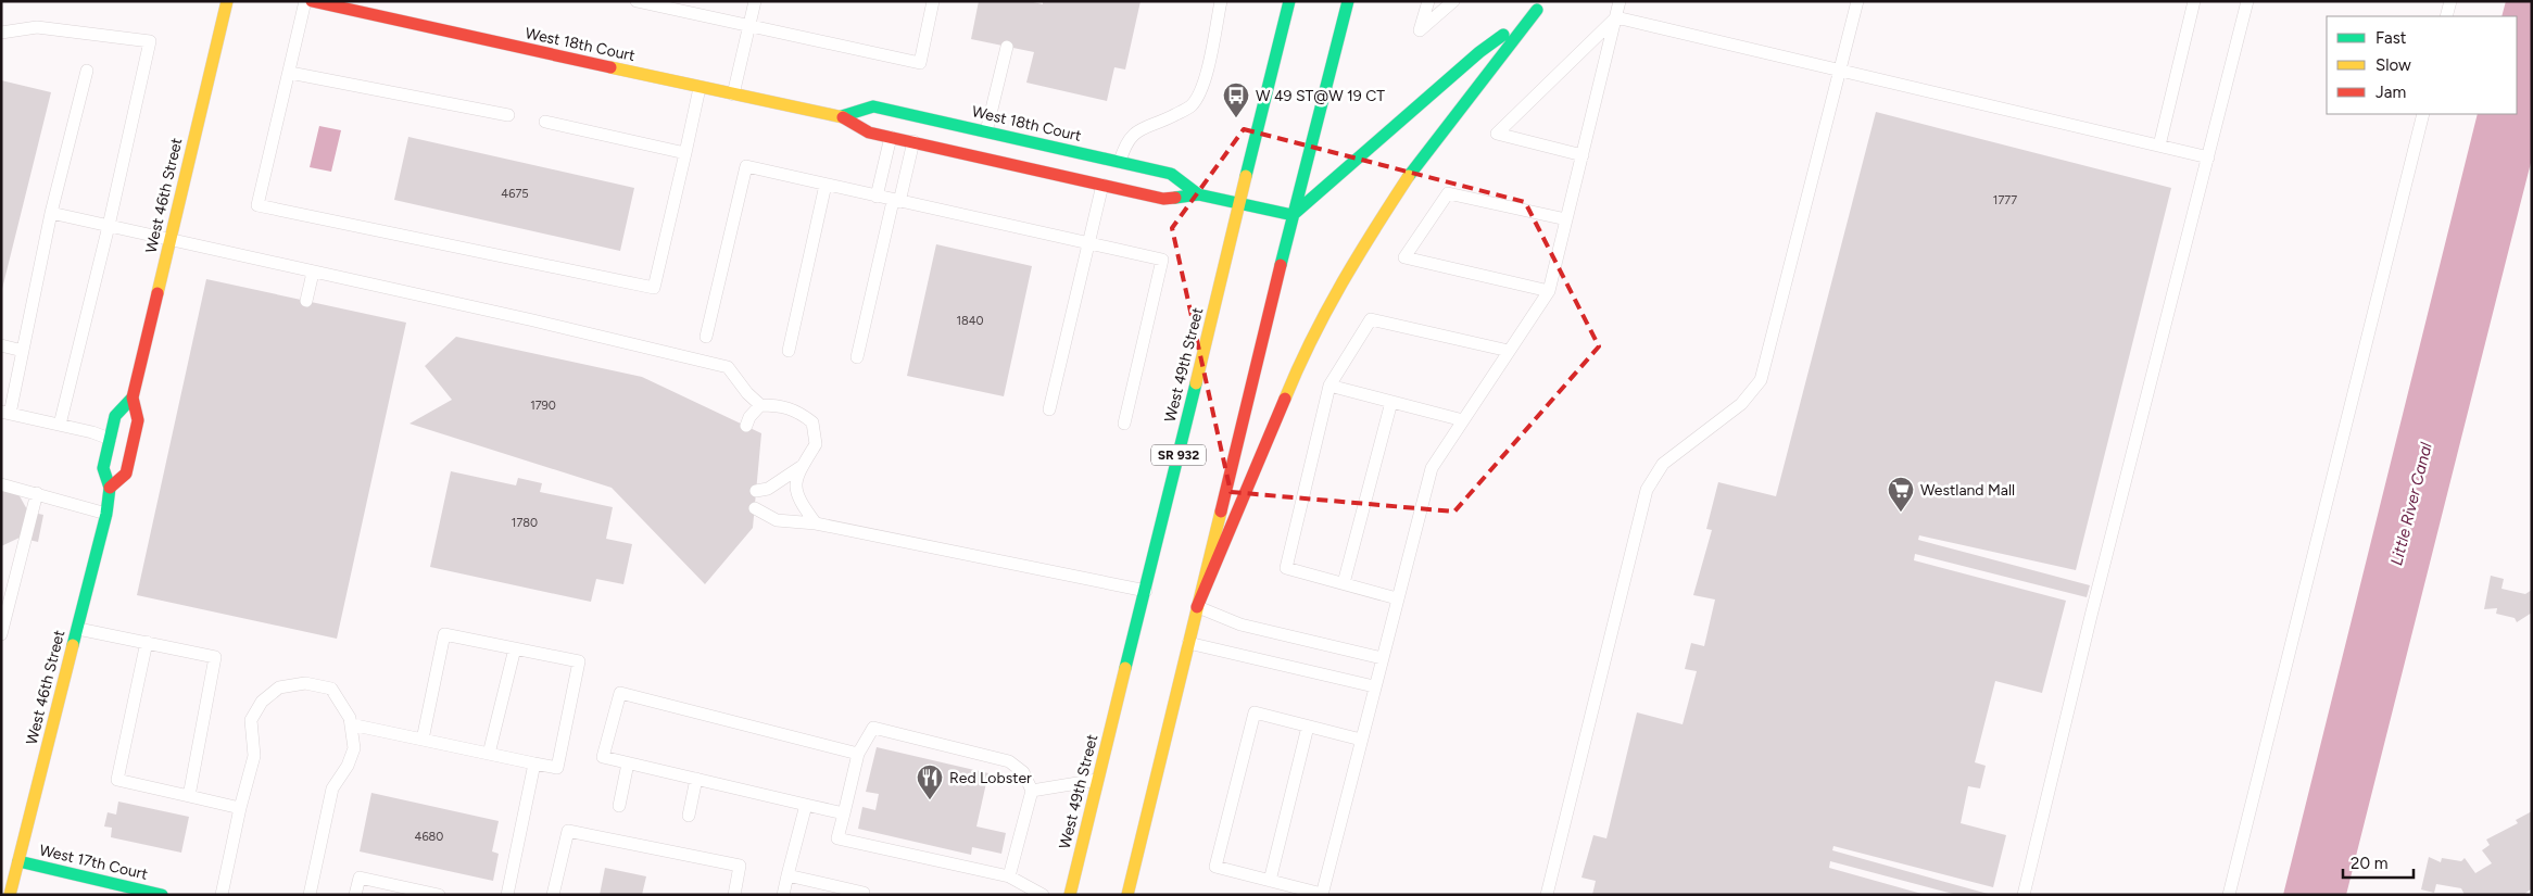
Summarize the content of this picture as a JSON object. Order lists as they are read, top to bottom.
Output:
{
  "streets": {
    "main road": [
      "West 18th Court",
      "West 46th Street",
      "West 49th Street",
      "SR 932",
      "West 17th Court"
    ]
  },
  "crossings": [
    ["West 18th Court", "West 49th Street"],
    ["West 46th Street", "West 17th Court"]
  ],
  "water": ["Little River Canal"],
  "places": {
    "bus stop": ["W 49 ST@W 19 CT"],
    "supermarket": ["Westland Mall"],
    "restaurant": ["Red Lobster"]
  },
  "house_numbers": [
    "4675",
    "1777",
    "1840",
    "1790",
    "1780",
    "4680"
  ],
  "legend": ["Fast", "Slow", "Jam"],
  "scale_bar": "20 m"
}
